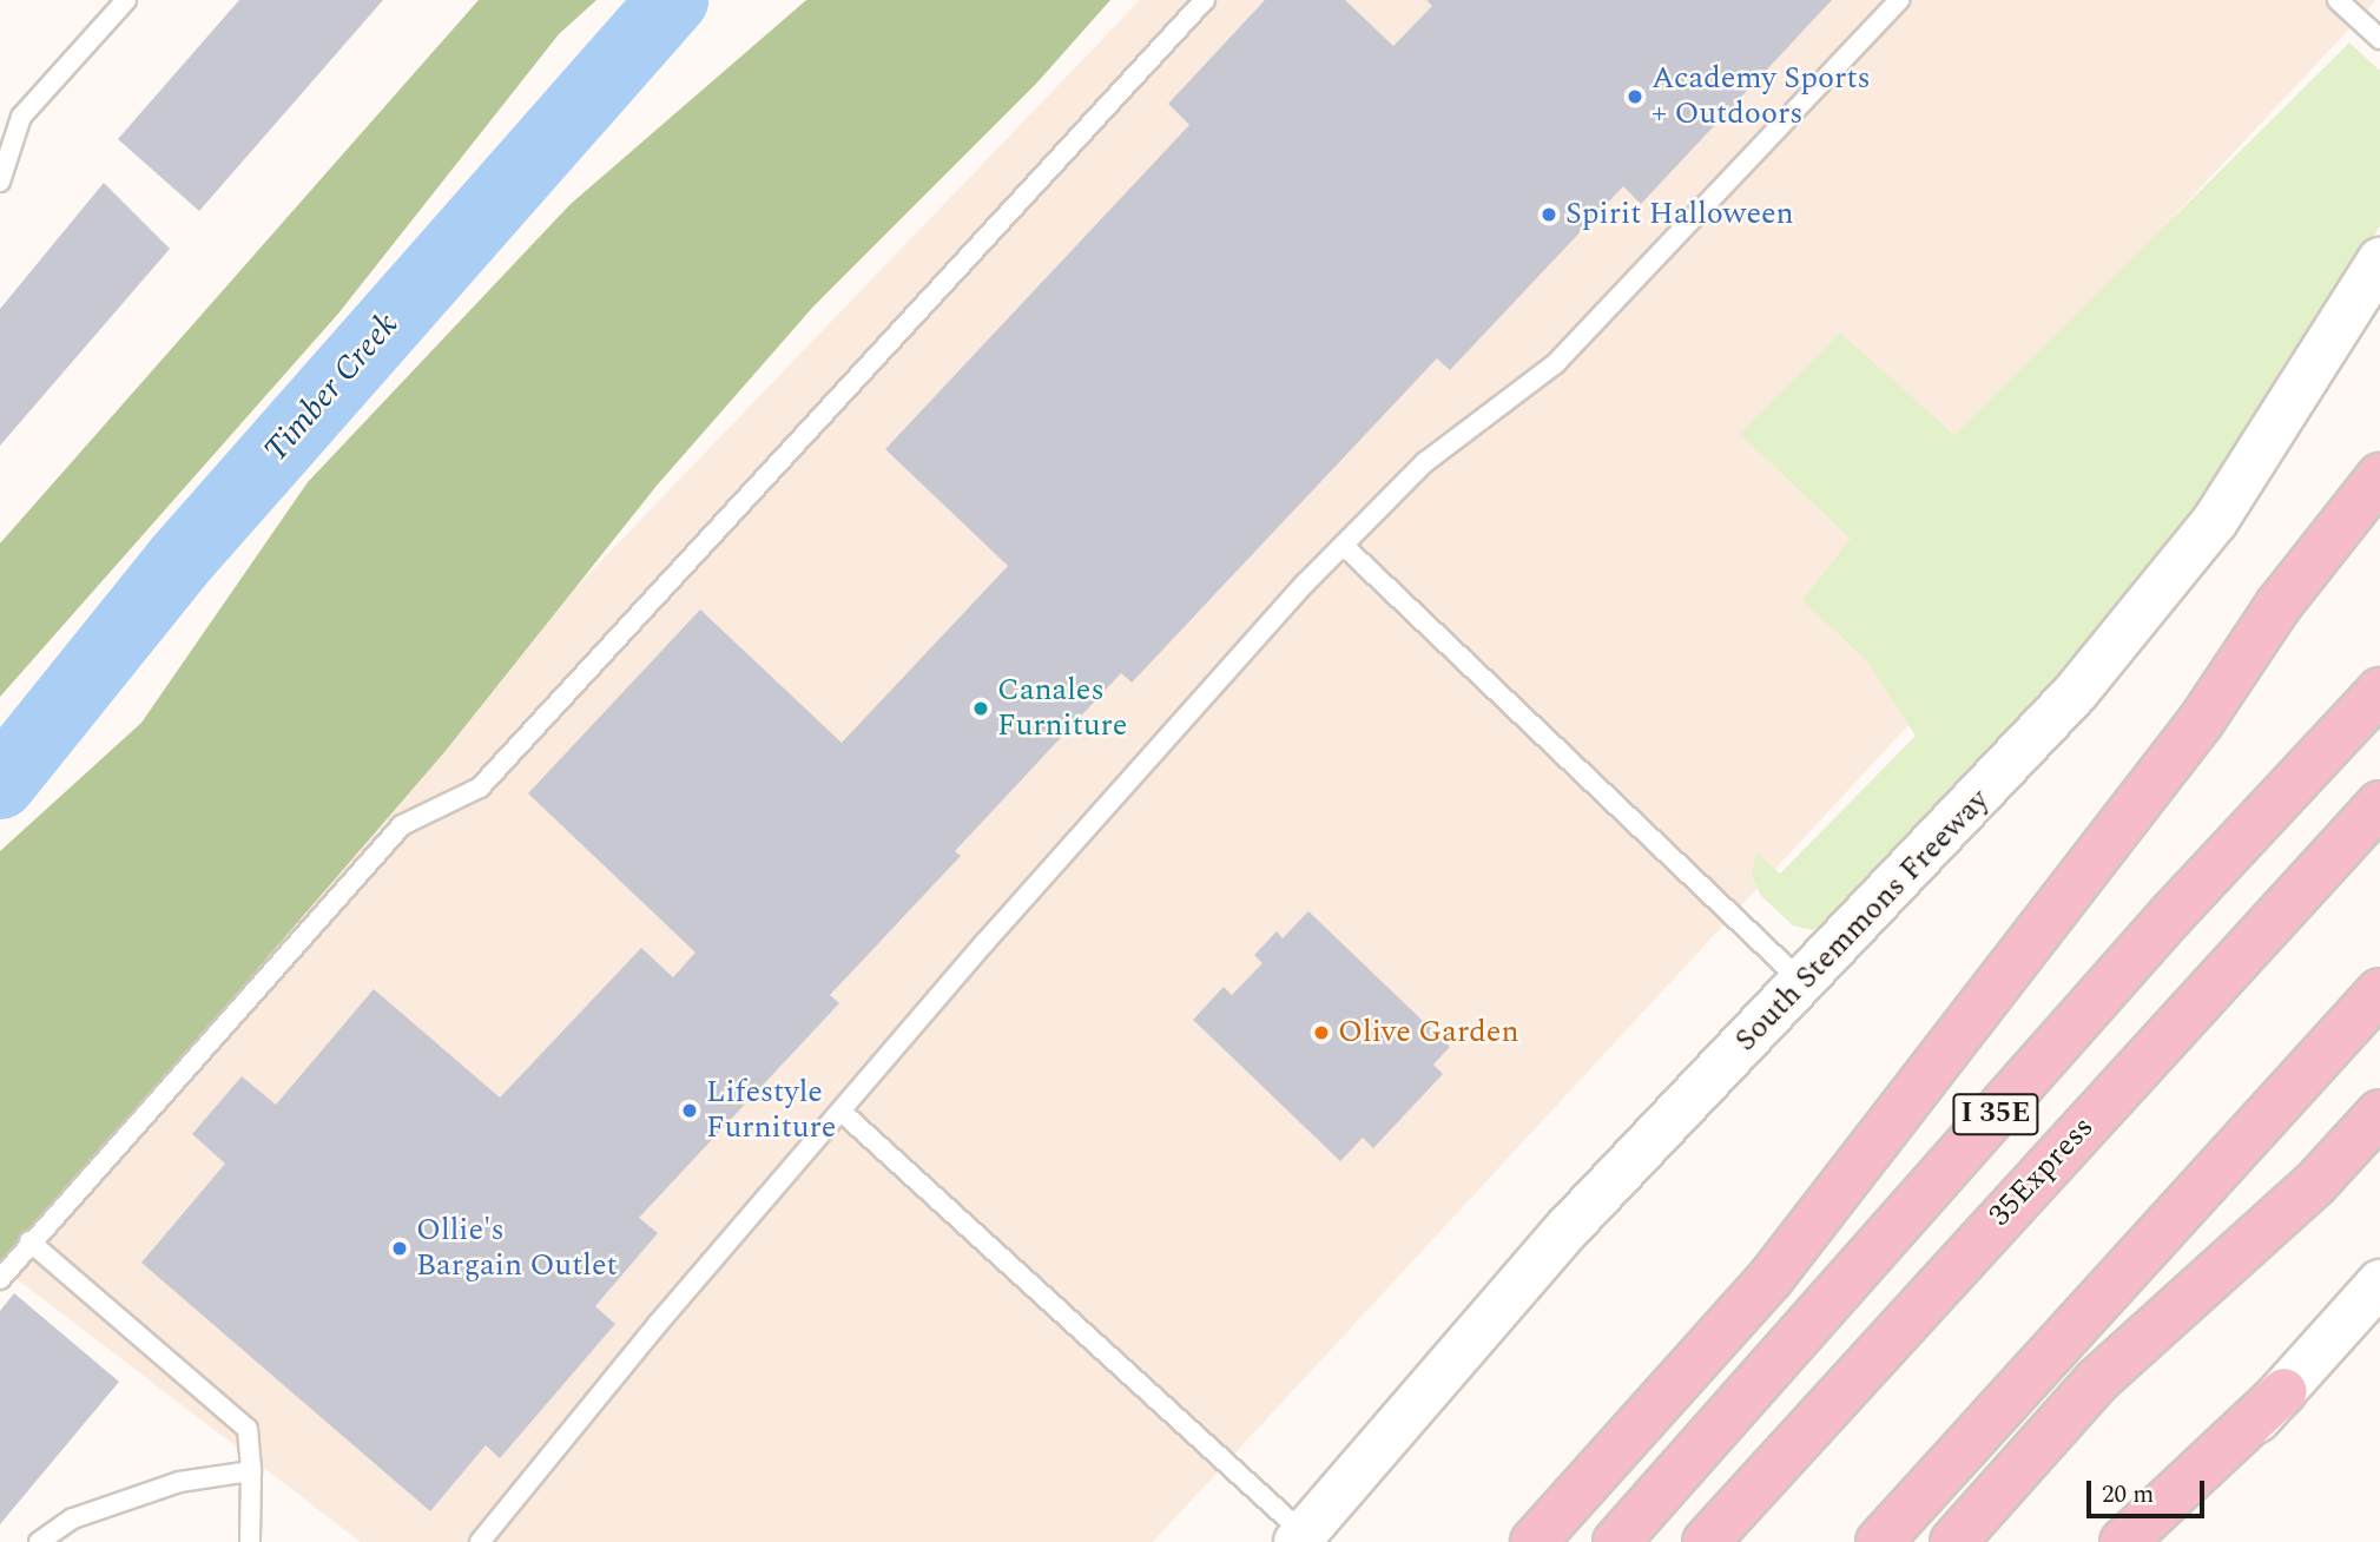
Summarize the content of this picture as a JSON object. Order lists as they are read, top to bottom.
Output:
{
  "streets": {
    "highway": ["I 35E", "35Express"],
    "main road": ["South Stemmons Freeway"]
  },
  "water": ["Timber Creek"],
  "places": [
    "Academy Sports + Outdoors",
    "Spirit Halloween",
    "Canales Furniture",
    "Olive Garden",
    "Lifestyle Furniture",
    "Ollie's Bargain Outlet"
  ],
  "scale_bar": "20 m"
}
